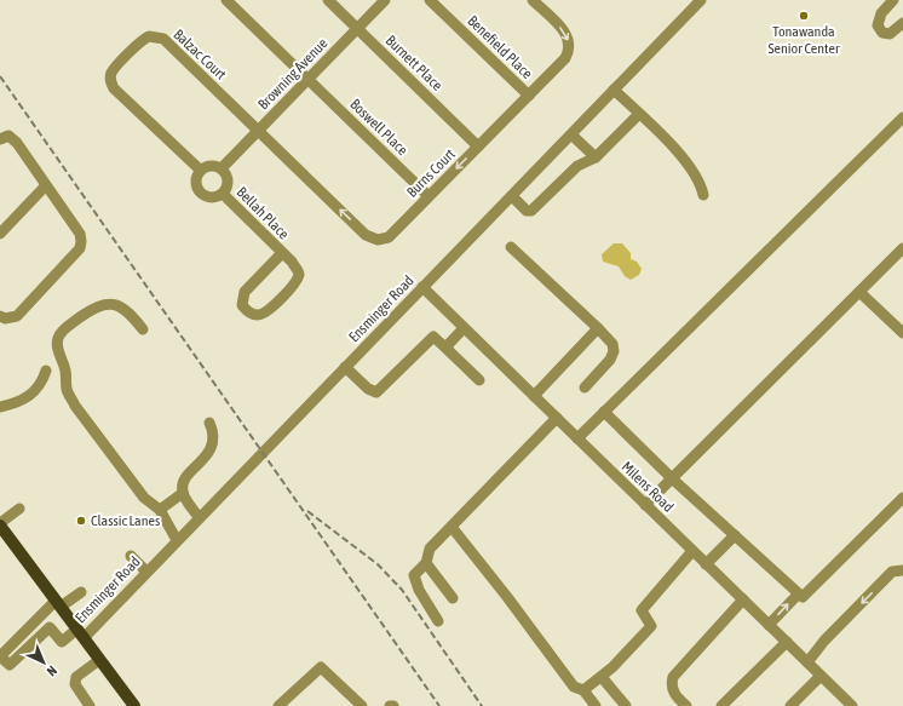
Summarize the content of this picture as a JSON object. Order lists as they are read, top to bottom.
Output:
{
  "streets": {
    "street": [
      "Benefield Place",
      "Balzac Court",
      "Burnett Place",
      "Browning Avenue",
      "Boswell Place",
      "Burns Court",
      "Bellah Place",
      "Ensminger Road",
      "Milens Road"
    ]
  },
  "crossings": [
    ["Benefield Place", "Burns Court"],
    ["Balzac Court", "Browning Avenue"],
    ["Balzac Court", "Burns Court"],
    ["Balzac Court", "Bellah Place"],
    ["Burnett Place", "Browning Avenue"],
    ["Burnett Place", "Burns Court"],
    ["Browning Avenue", "Boswell Place"],
    ["Browning Avenue", "Burns Court"],
    ["Browning Avenue", "Bellah Place"],
    ["Boswell Place", "Burns Court"],
    ["Ensminger Road", "Milens Road"]
  ],
  "places": ["Tonawanda Senior Center", "Classic Lanes"],
  "north": "bottom right"
}
